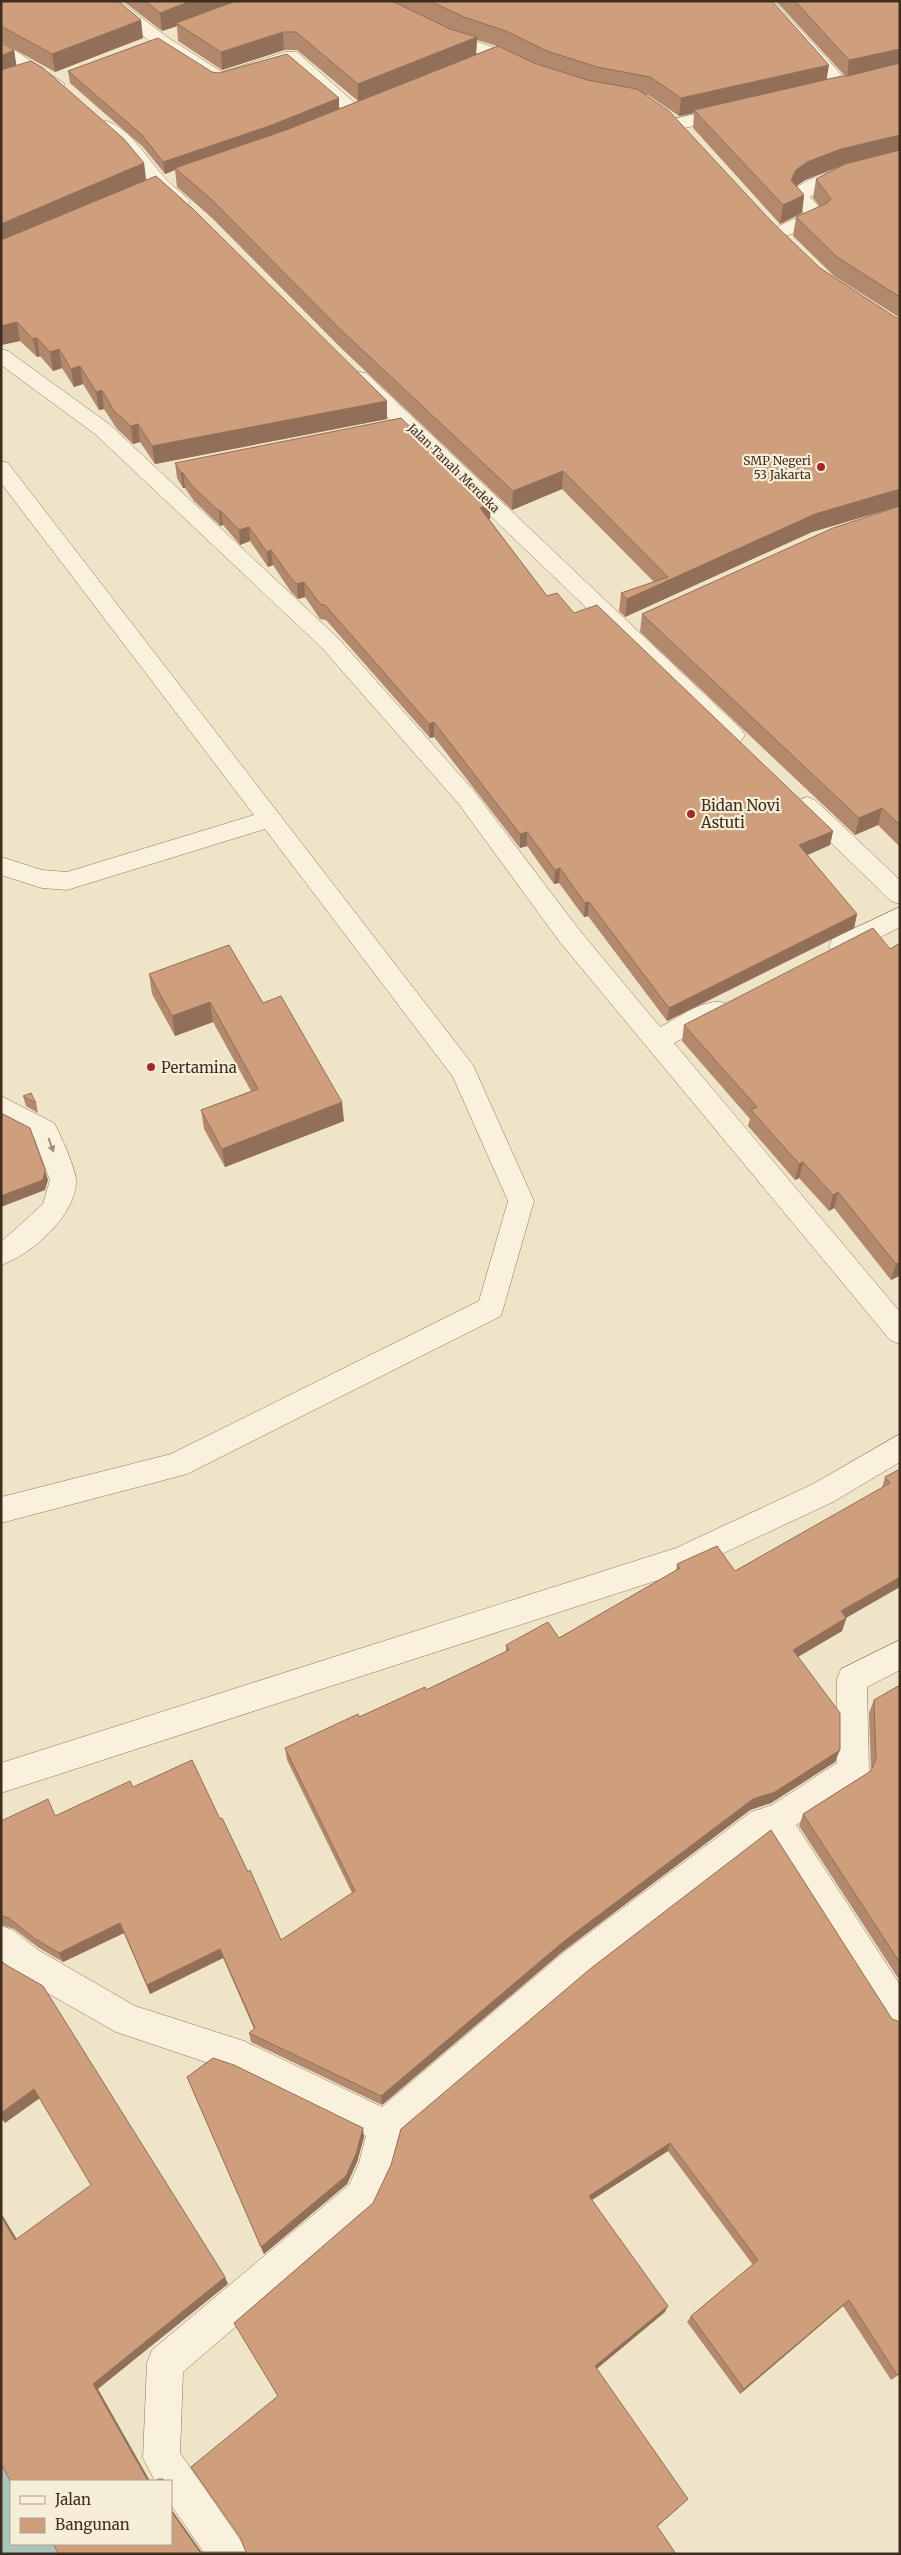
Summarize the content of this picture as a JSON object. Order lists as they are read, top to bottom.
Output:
{
  "streets": {
    "street": ["Jalan Tanah Merdeka"]
  },
  "places": ["SMP Negeri 53 Jakarta", "Bidan Novi Astuti", "Pertamina"],
  "legend": ["Jalan", "Bangunan"]
}
